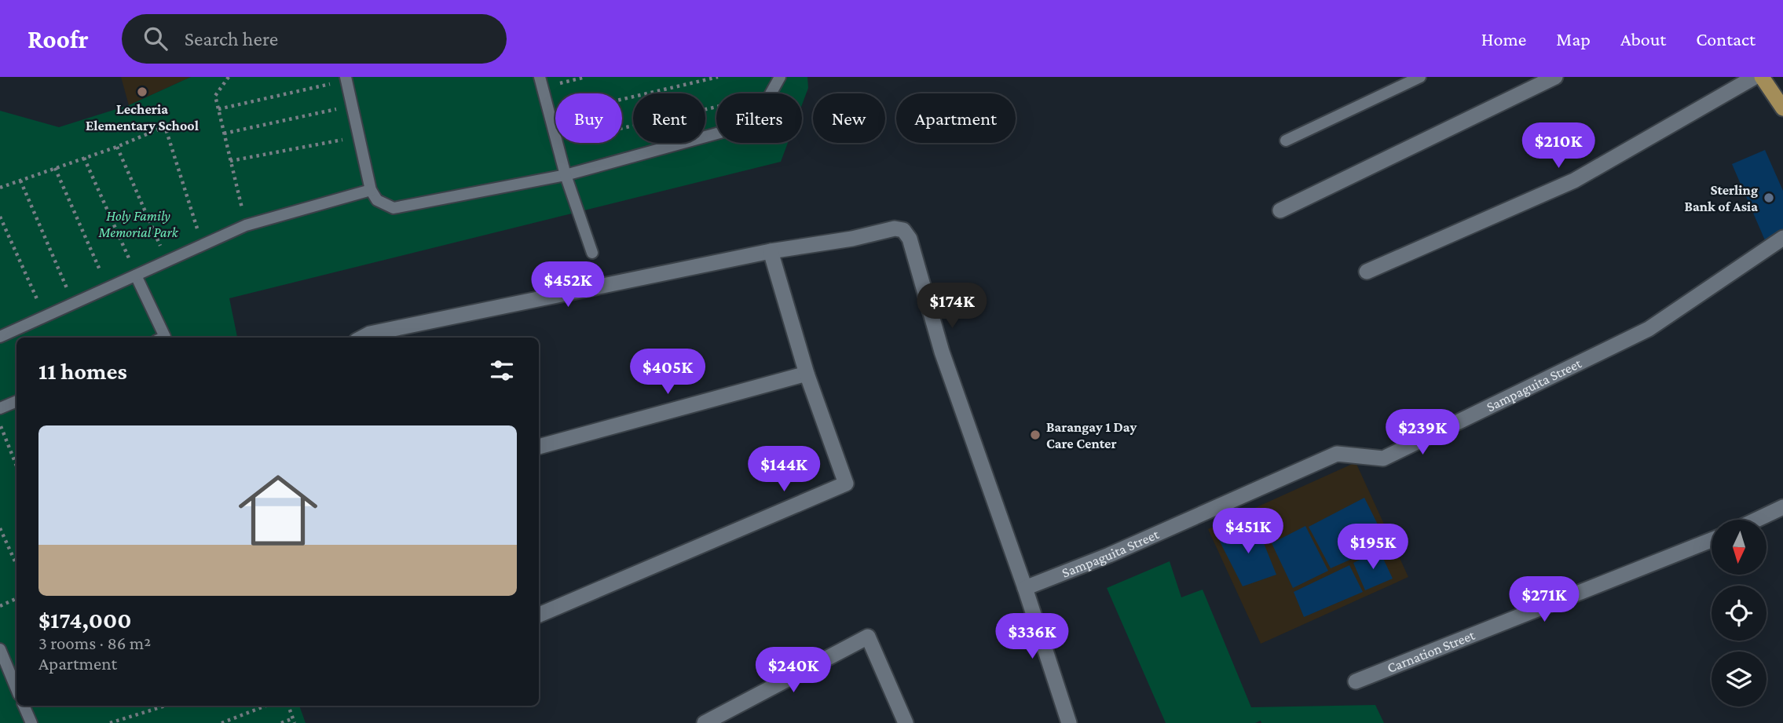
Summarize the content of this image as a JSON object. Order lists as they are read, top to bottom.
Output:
{
  "streets": {
    "street": ["Sampaguita Street", "Carnation Street"]
  },
  "parks": ["Holy Family Memorial Park"],
  "places": ["Lecheria Elementary School", "Sterling Bank of Asia", "Barangay 1 Day Care Center"],
  "north": "bottom",
  "page": {
    "header": "Roofr",
    "search": "Search here",
    "nav": [
      "Home",
      "Map",
      "About",
      "Contact"
    ],
    "chip": [
      "Buy",
      "Rent",
      "Filters",
      "New",
      "Apartment"
    ],
    "price": [
      "$210K",
      "$452K",
      "$174K",
      "$405K",
      "$239K",
      "$144K",
      "$451K",
      "$195K",
      "$271K",
      "$336K",
      "$240K"
    ],
    "heading": "11 homes",
    "list": [
      {
        "name": "$174,000",
        "note": "3 rooms · 86 m² · Apartment"
      }
    ]
  }
}
